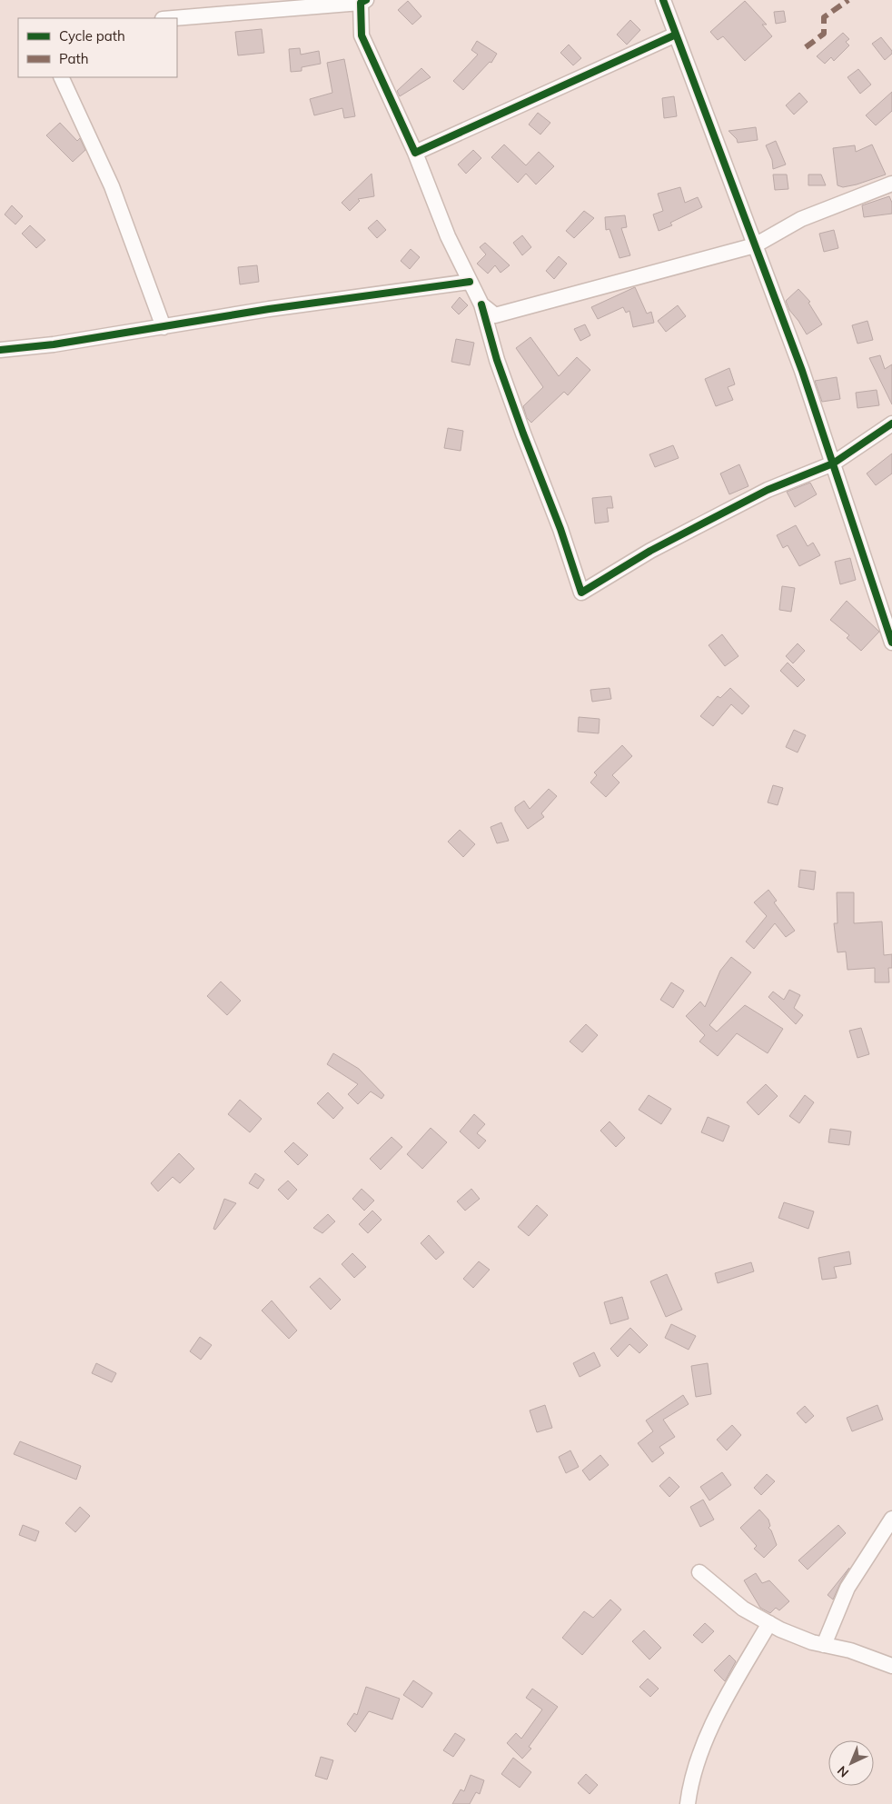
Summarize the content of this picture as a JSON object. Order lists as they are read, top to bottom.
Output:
{
  "legend": ["Cycle path", "Path"],
  "north": "bottom left"
}
